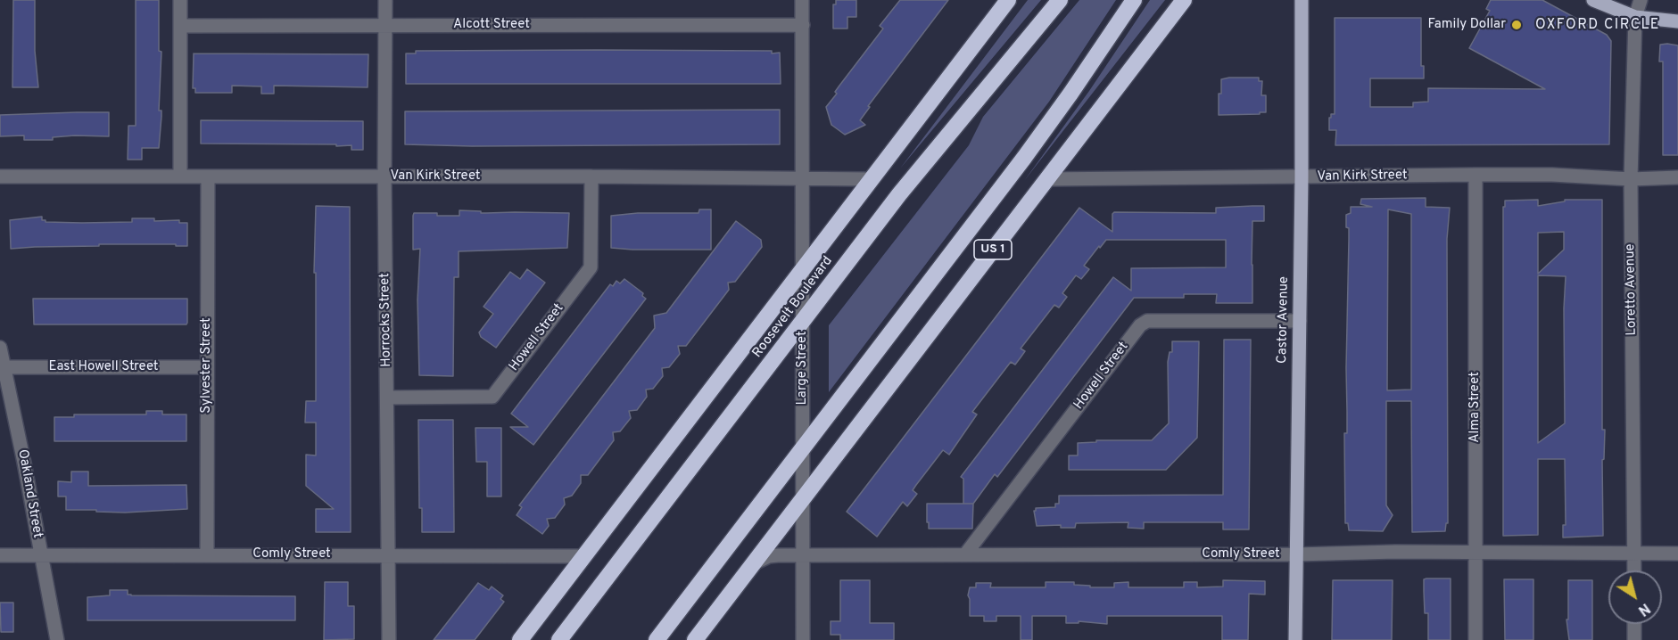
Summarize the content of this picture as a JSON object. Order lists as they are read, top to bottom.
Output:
{
  "streets": {
    "highway": ["US 1", "Roosevelt Boulevard"],
    "main road": ["Castor Avenue"],
    "street": [
      "Alcott Street",
      "Van Kirk Street",
      "Loretto Avenue",
      "Horrocks Street",
      "Howell Street",
      "Sylvester Street",
      "East Howell Street",
      "Large Street",
      "Alma Street",
      "Oakland Street",
      "Comly Street"
    ]
  },
  "crossings": [
    ["Alcott Street", "Horrocks Street"],
    ["Alcott Street", "Large Street"],
    ["Van Kirk Street", "US 1"],
    ["Van Kirk Street", "Loretto Avenue"],
    ["Van Kirk Street", "Roosevelt Boulevard"],
    ["Van Kirk Street", "Horrocks Street"],
    ["Van Kirk Street", "Castor Avenue"],
    ["Van Kirk Street", "Howell Street"],
    ["Van Kirk Street", "Sylvester Street"],
    ["Van Kirk Street", "Large Street"],
    ["Van Kirk Street", "Alma Street"],
    ["US 1", "Large Street"],
    ["US 1", "Comly Street"],
    ["Loretto Avenue", "Comly Street"],
    ["Roosevelt Boulevard", "Large Street"],
    ["Roosevelt Boulevard", "Comly Street"],
    ["Horrocks Street", "Howell Street"],
    ["Horrocks Street", "Comly Street"],
    ["Castor Avenue", "Howell Street"],
    ["Castor Avenue", "Comly Street"],
    ["Howell Street", "Comly Street"],
    ["Sylvester Street", "East Howell Street"],
    ["Sylvester Street", "Comly Street"],
    ["East Howell Street", "Oakland Street"],
    ["Large Street", "Comly Street"],
    ["Alma Street", "Comly Street"],
    ["Oakland Street", "Comly Street"]
  ],
  "districts": ["OXFORD CIRCLE"],
  "places": ["Family Dollar"],
  "north": "bottom right"
}
